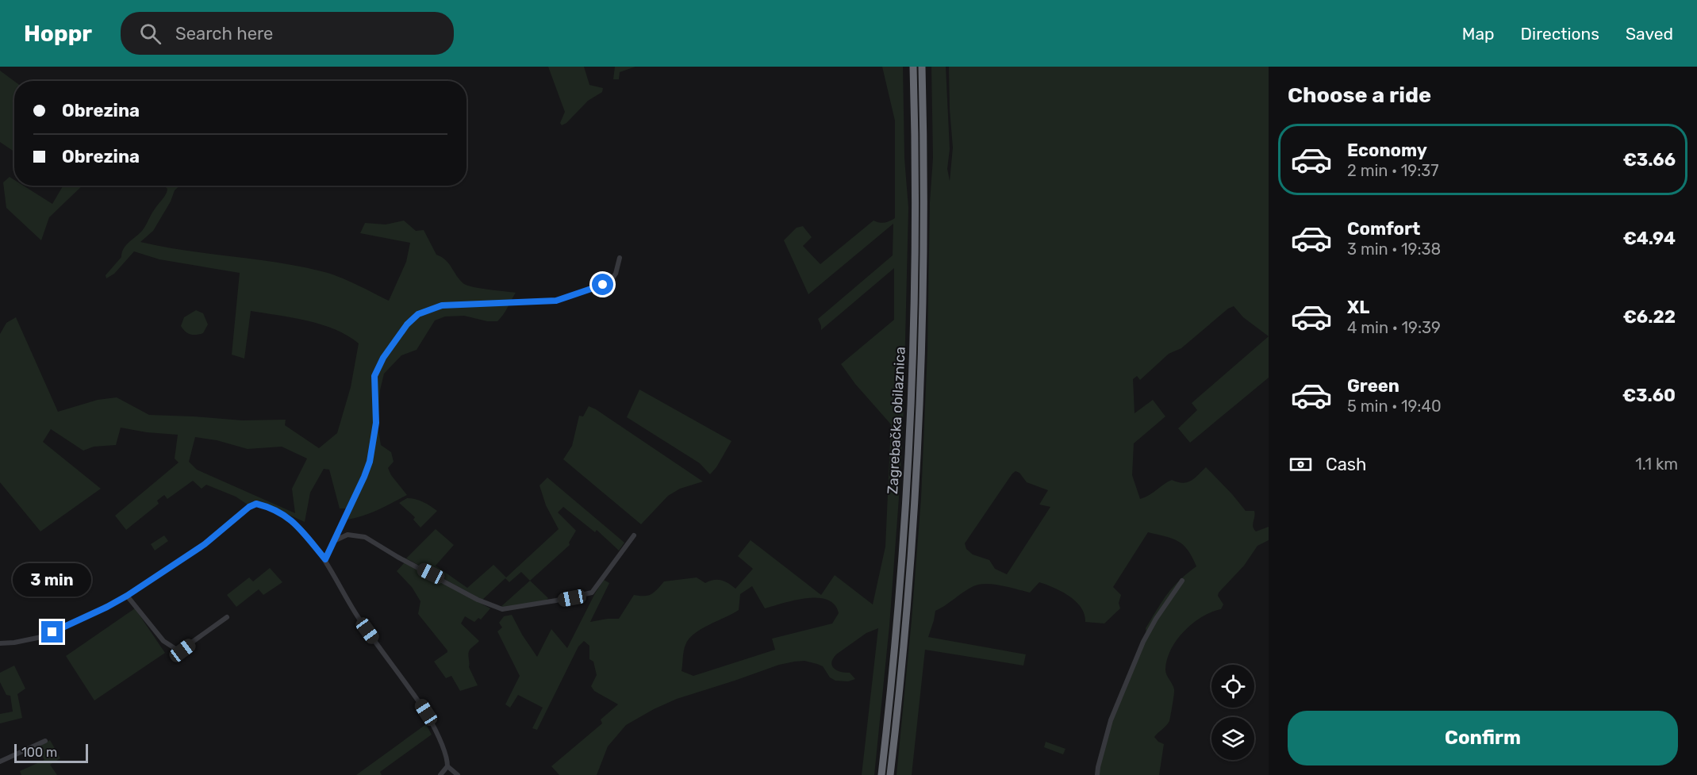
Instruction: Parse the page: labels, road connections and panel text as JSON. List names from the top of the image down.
{
  "streets": {
    "highway": ["Zagrebačka obilaznica"]
  },
  "scale_bar": "100 m",
  "page": {
    "header": "Hoppr",
    "search": "Search here",
    "nav": ["Map", "Directions", "Saved"],
    "heading": "Choose a ride",
    "banner": ["Obrezina", "Obrezina"],
    "list": [
      {
        "name": "Economy",
        "note": "2 min · 19:37",
        "value": "€3.66"
      },
      {
        "name": "Comfort",
        "note": "3 min · 19:38",
        "value": "€4.94"
      },
      {
        "name": "XL",
        "note": "4 min · 19:39",
        "value": "€6.22"
      },
      {
        "name": "Green",
        "note": "5 min · 19:40",
        "value": "€3.60"
      }
    ],
    "pay": ["Cash", "1.1 km"],
    "bubble": "3 min",
    "buttons": "Confirm",
    "scale": "100 m"
  }
}
